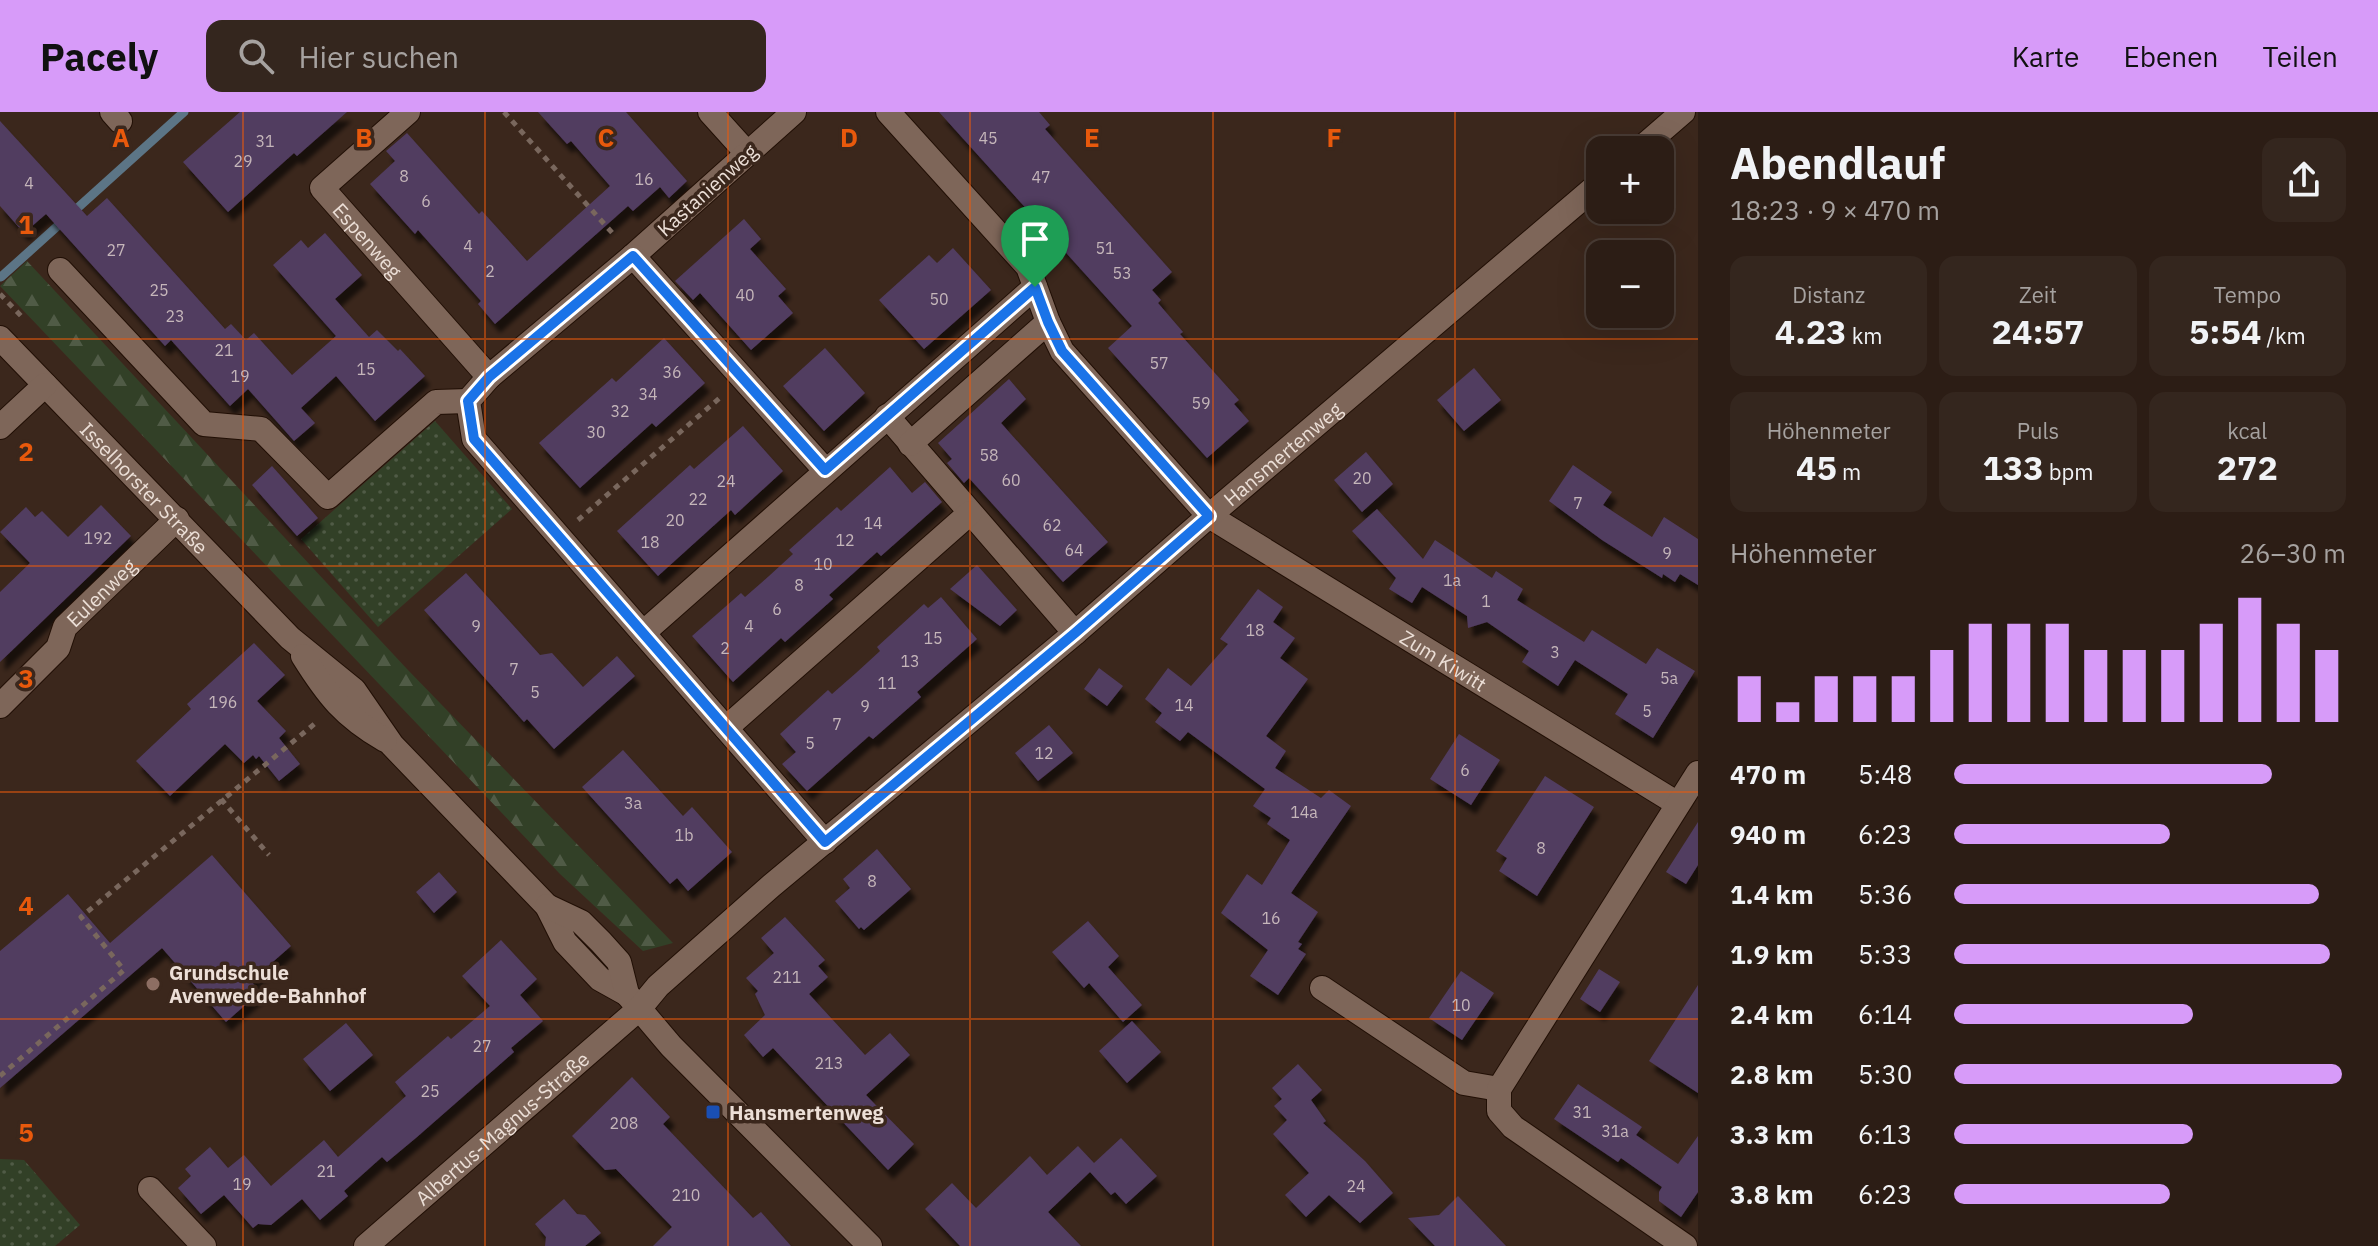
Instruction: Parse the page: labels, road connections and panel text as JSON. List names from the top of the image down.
{
  "streets": {
    "street": [
      "Kastanienweg",
      "Espenweg",
      "Hansmertenweg",
      "Isselhorster Straße",
      "Eulenweg",
      "Zum Kiwitt",
      "Albertus-Magnus-Straße"
    ]
  },
  "crossings": [
    ["Kastanienweg", "Espenweg"],
    ["Hansmertenweg", "Isselhorster Straße"],
    ["Hansmertenweg", "Zum Kiwitt"],
    ["Hansmertenweg", "Albertus-Magnus-Straße"],
    ["Isselhorster Straße", "Eulenweg"],
    ["Isselhorster Straße", "Albertus-Magnus-Straße"]
  ],
  "places": {
    "other": ["Grundschule Avenwedde-Bahnhof"],
    "transit": ["Hansmertenweg"]
  },
  "house_numbers": [
    "45",
    "31",
    "29",
    "8",
    "47",
    "16",
    "4",
    "6",
    "4",
    "51",
    "27",
    "2",
    "53",
    "25",
    "40",
    "50",
    "23",
    "21",
    "57",
    "15",
    "36",
    "19",
    "34",
    "59",
    "32",
    "30",
    "58",
    "20",
    "60",
    "24",
    "22",
    "7",
    "20",
    "14",
    "62",
    "192",
    "12",
    "18",
    "64",
    "9",
    "10",
    "1a",
    "8",
    "1",
    "6",
    "9",
    "4",
    "18",
    "15",
    "2",
    "3",
    "13",
    "7",
    "5a",
    "11",
    "5",
    "196",
    "14",
    "9",
    "5",
    "7",
    "5",
    "12",
    "6",
    "3a",
    "14a",
    "1b",
    "8",
    "8",
    "16",
    "211",
    "10",
    "27",
    "213",
    "25",
    "31",
    "208",
    "31a",
    "21",
    "19",
    "24",
    "210"
  ],
  "page": {
    "header": "Pacely",
    "search": "Hier suchen",
    "nav": ["Karte", "Ebenen", "Teilen"],
    "heading": ["Abendlauf", "18:23 · 9 × 470 m"],
    "map_buttons": ["+", "−"],
    "stats": [
      ["Distanz", "4.23 km"],
      ["Zeit", "24:57"],
      ["Tempo", "5:54 /km"],
      ["Höhenmeter", "45 m"],
      ["Puls", "133 bpm"],
      ["kcal", "272"]
    ],
    "chart": ["Höhenmeter", "26–30 m"],
    "list": [
      {
        "name": "470 m",
        "note": "5:48"
      },
      {
        "name": "940 m",
        "note": "6:23"
      },
      {
        "name": "1.4 km",
        "note": "5:36"
      },
      {
        "name": "1.9 km",
        "note": "5:33"
      },
      {
        "name": "2.4 km",
        "note": "6:14"
      },
      {
        "name": "2.8 km",
        "note": "5:30"
      },
      {
        "name": "3.3 km",
        "note": "6:13"
      },
      {
        "name": "3.8 km",
        "note": "6:23"
      }
    ]
  },
  "grid": {
    "columns": [
      "A",
      "B",
      "C",
      "D",
      "E",
      "F"
    ],
    "rows": [
      "1",
      "2",
      "3",
      "4",
      "5"
    ]
  }
}
